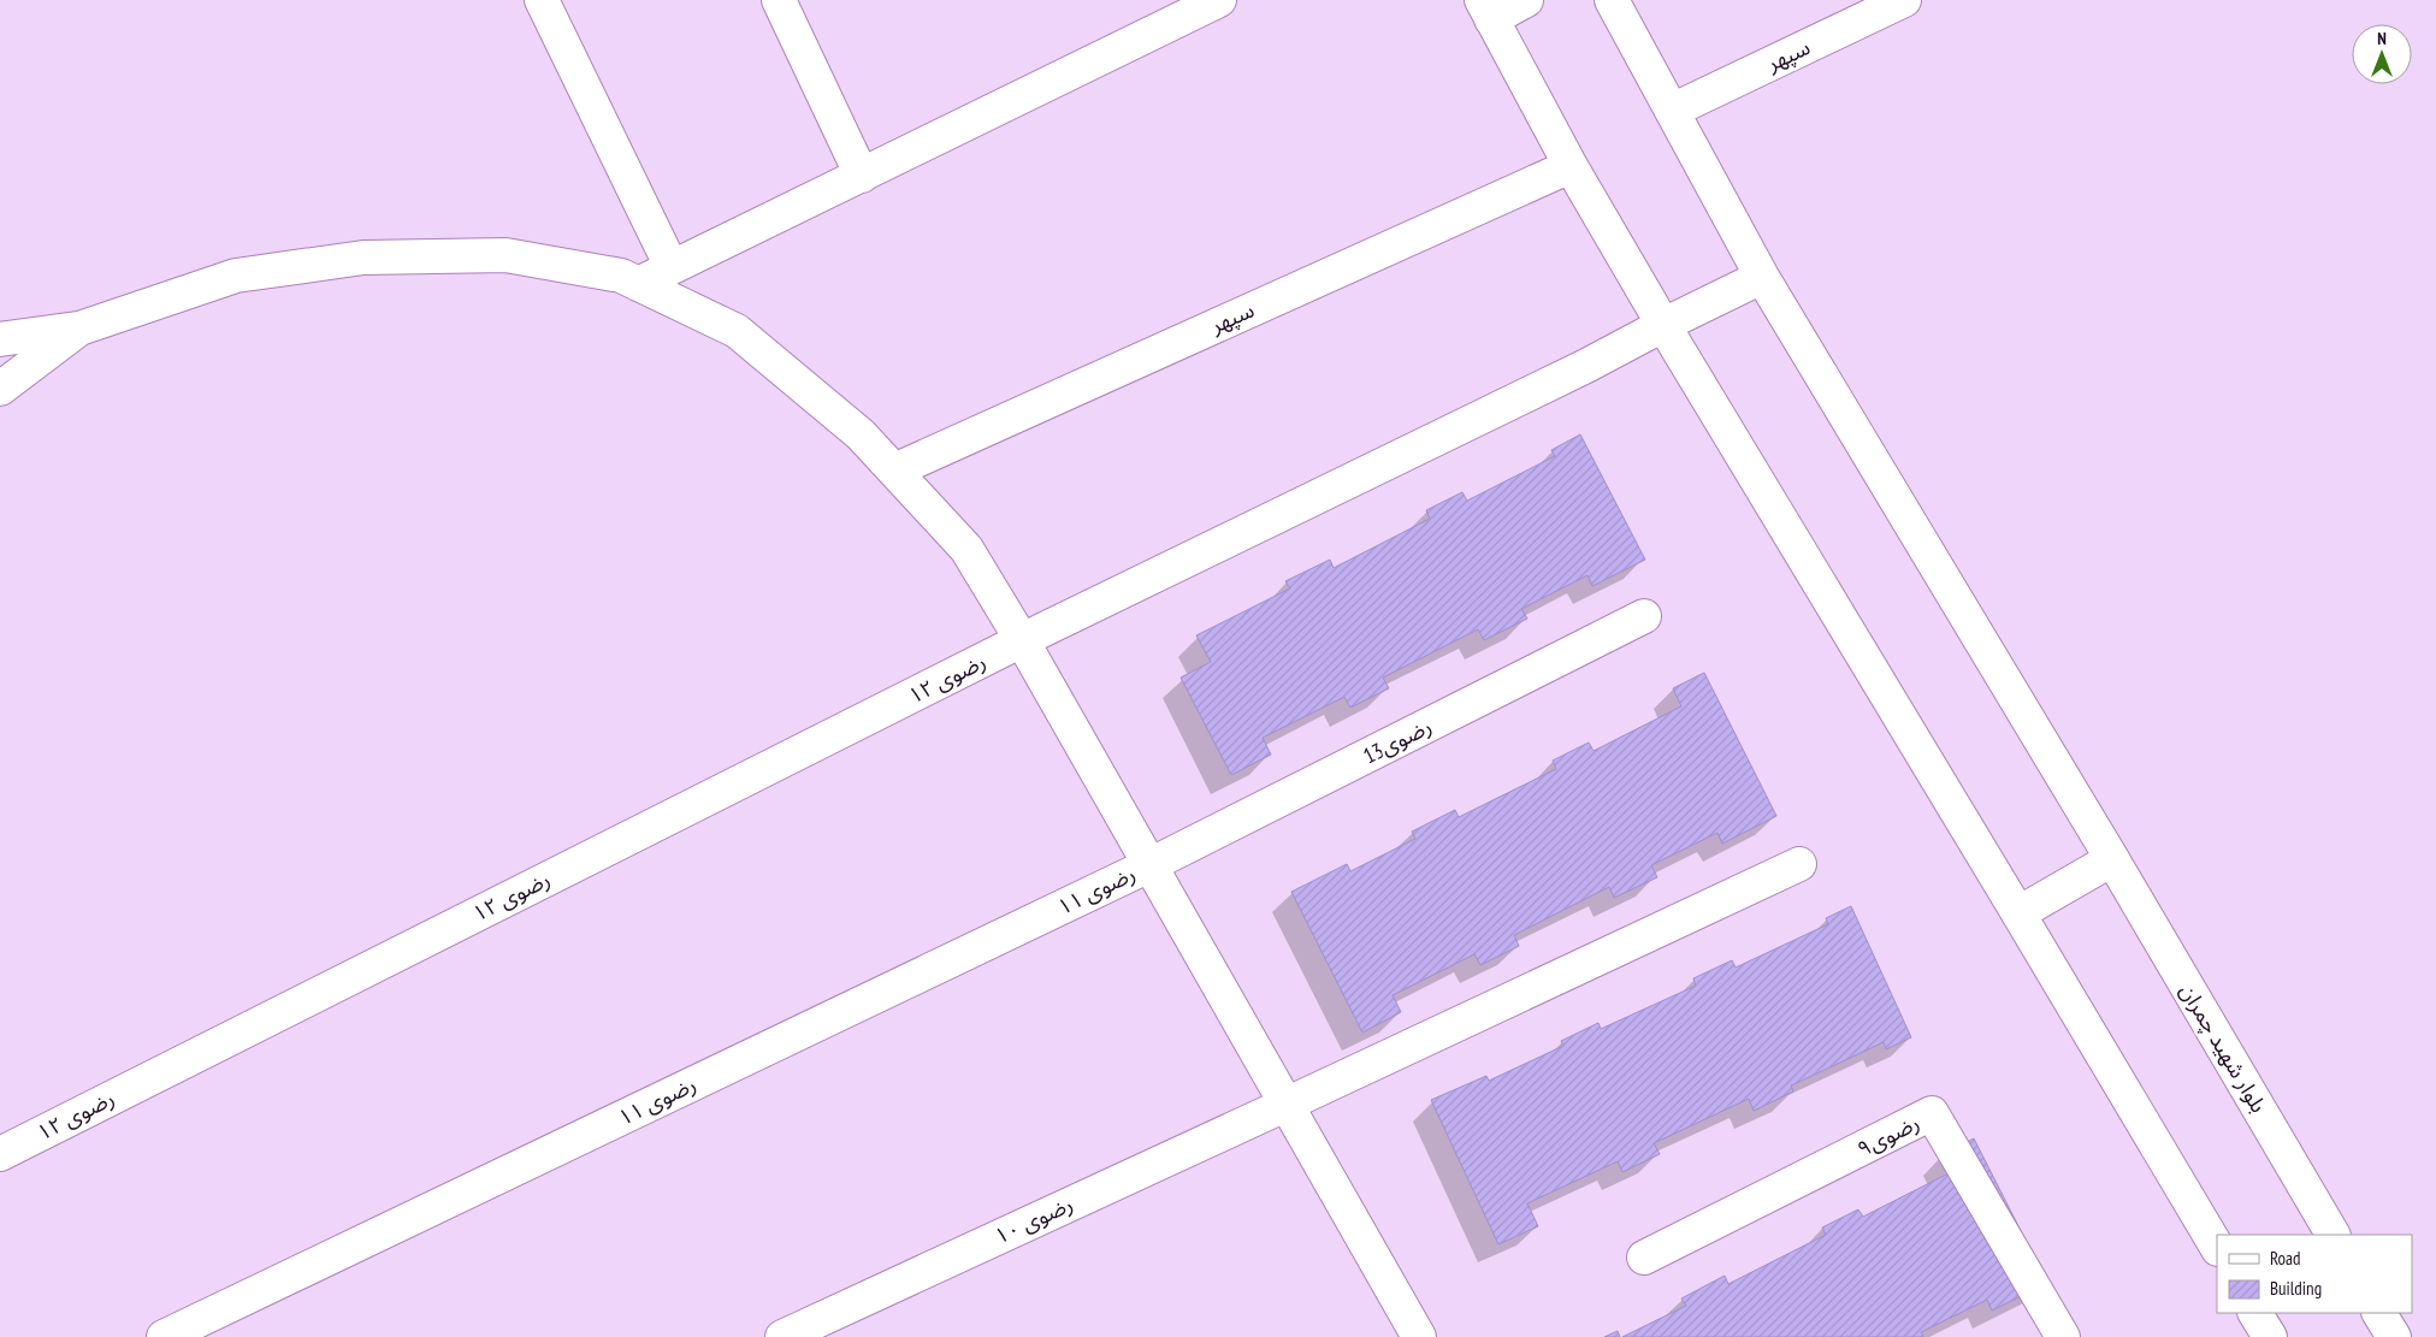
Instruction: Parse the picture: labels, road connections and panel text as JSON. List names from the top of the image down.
{
  "streets": {
    "street": [
      "سپهر",
      "رضوی ۱۲",
      "رضوی13",
      "رضوی ۱۱",
      "بلوار شهید چمران",
      "رضوی۹",
      "رضوی ۱۰"
    ]
  },
  "crossings": [
    ["سپهر", "بلوار شهید چمران"],
    ["رضوی ۱۲", "بلوار شهید چمران"],
    ["رضوی13", "رضوی ۱۱"]
  ],
  "legend": ["Road", "Building"],
  "north": "top"
}
